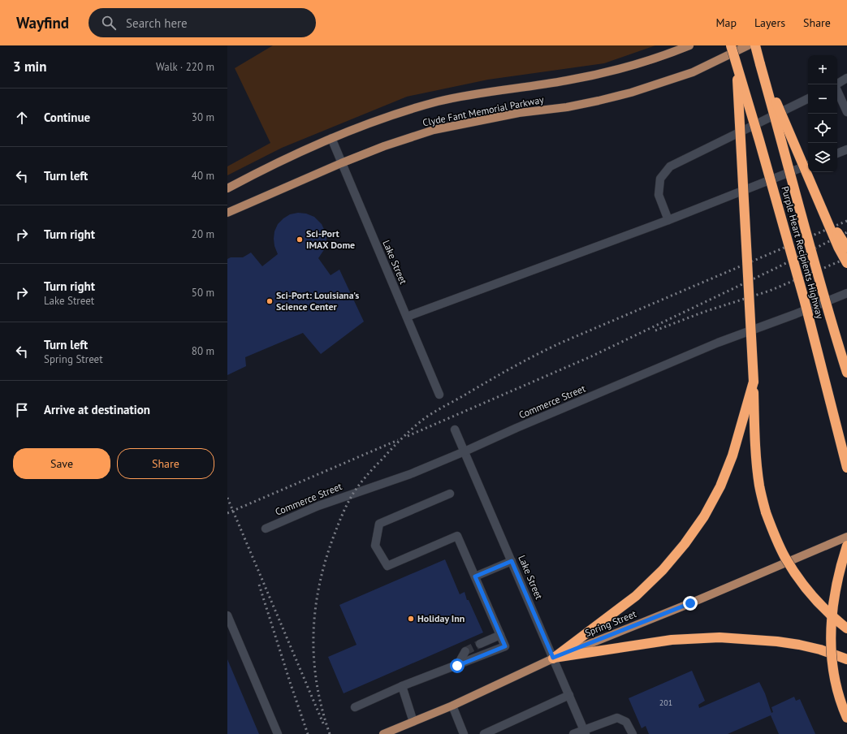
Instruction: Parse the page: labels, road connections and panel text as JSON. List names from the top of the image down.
{
  "streets": {
    "highway": ["Purple Heart Recipients Highway"],
    "main road": ["Clyde Fant Memorial Parkway", "Spring Street"],
    "street": ["Lake Street", "Commerce Street"]
  },
  "crossings": [
    ["Clyde Fant Memorial Parkway", "Lake Street"],
    ["Lake Street", "Commerce Street"],
    ["Lake Street", "Spring Street"]
  ],
  "places": ["Sci-Port IMAX Dome", "Sci-Port: Louisiana's Science Center", "Holiday Inn"],
  "house_numbers": ["201"],
  "page": {
    "header": "Wayfind",
    "search": "Search here",
    "nav": ["Map", "Layers", "Share"],
    "heading": ["3 min", "Walk · 220 m"],
    "map_buttons": ["+", "−"],
    "list": [
      ["Continue", "30 m"],
      ["Turn left", "40 m"],
      ["Turn right", "20 m"],
      ["Turn right", "Lake Street", "50 m"],
      ["Turn left", "Spring Street", "80 m"],
      "Arrive at destination"
    ],
    "buttons": ["Save", "Share"]
  }
}
